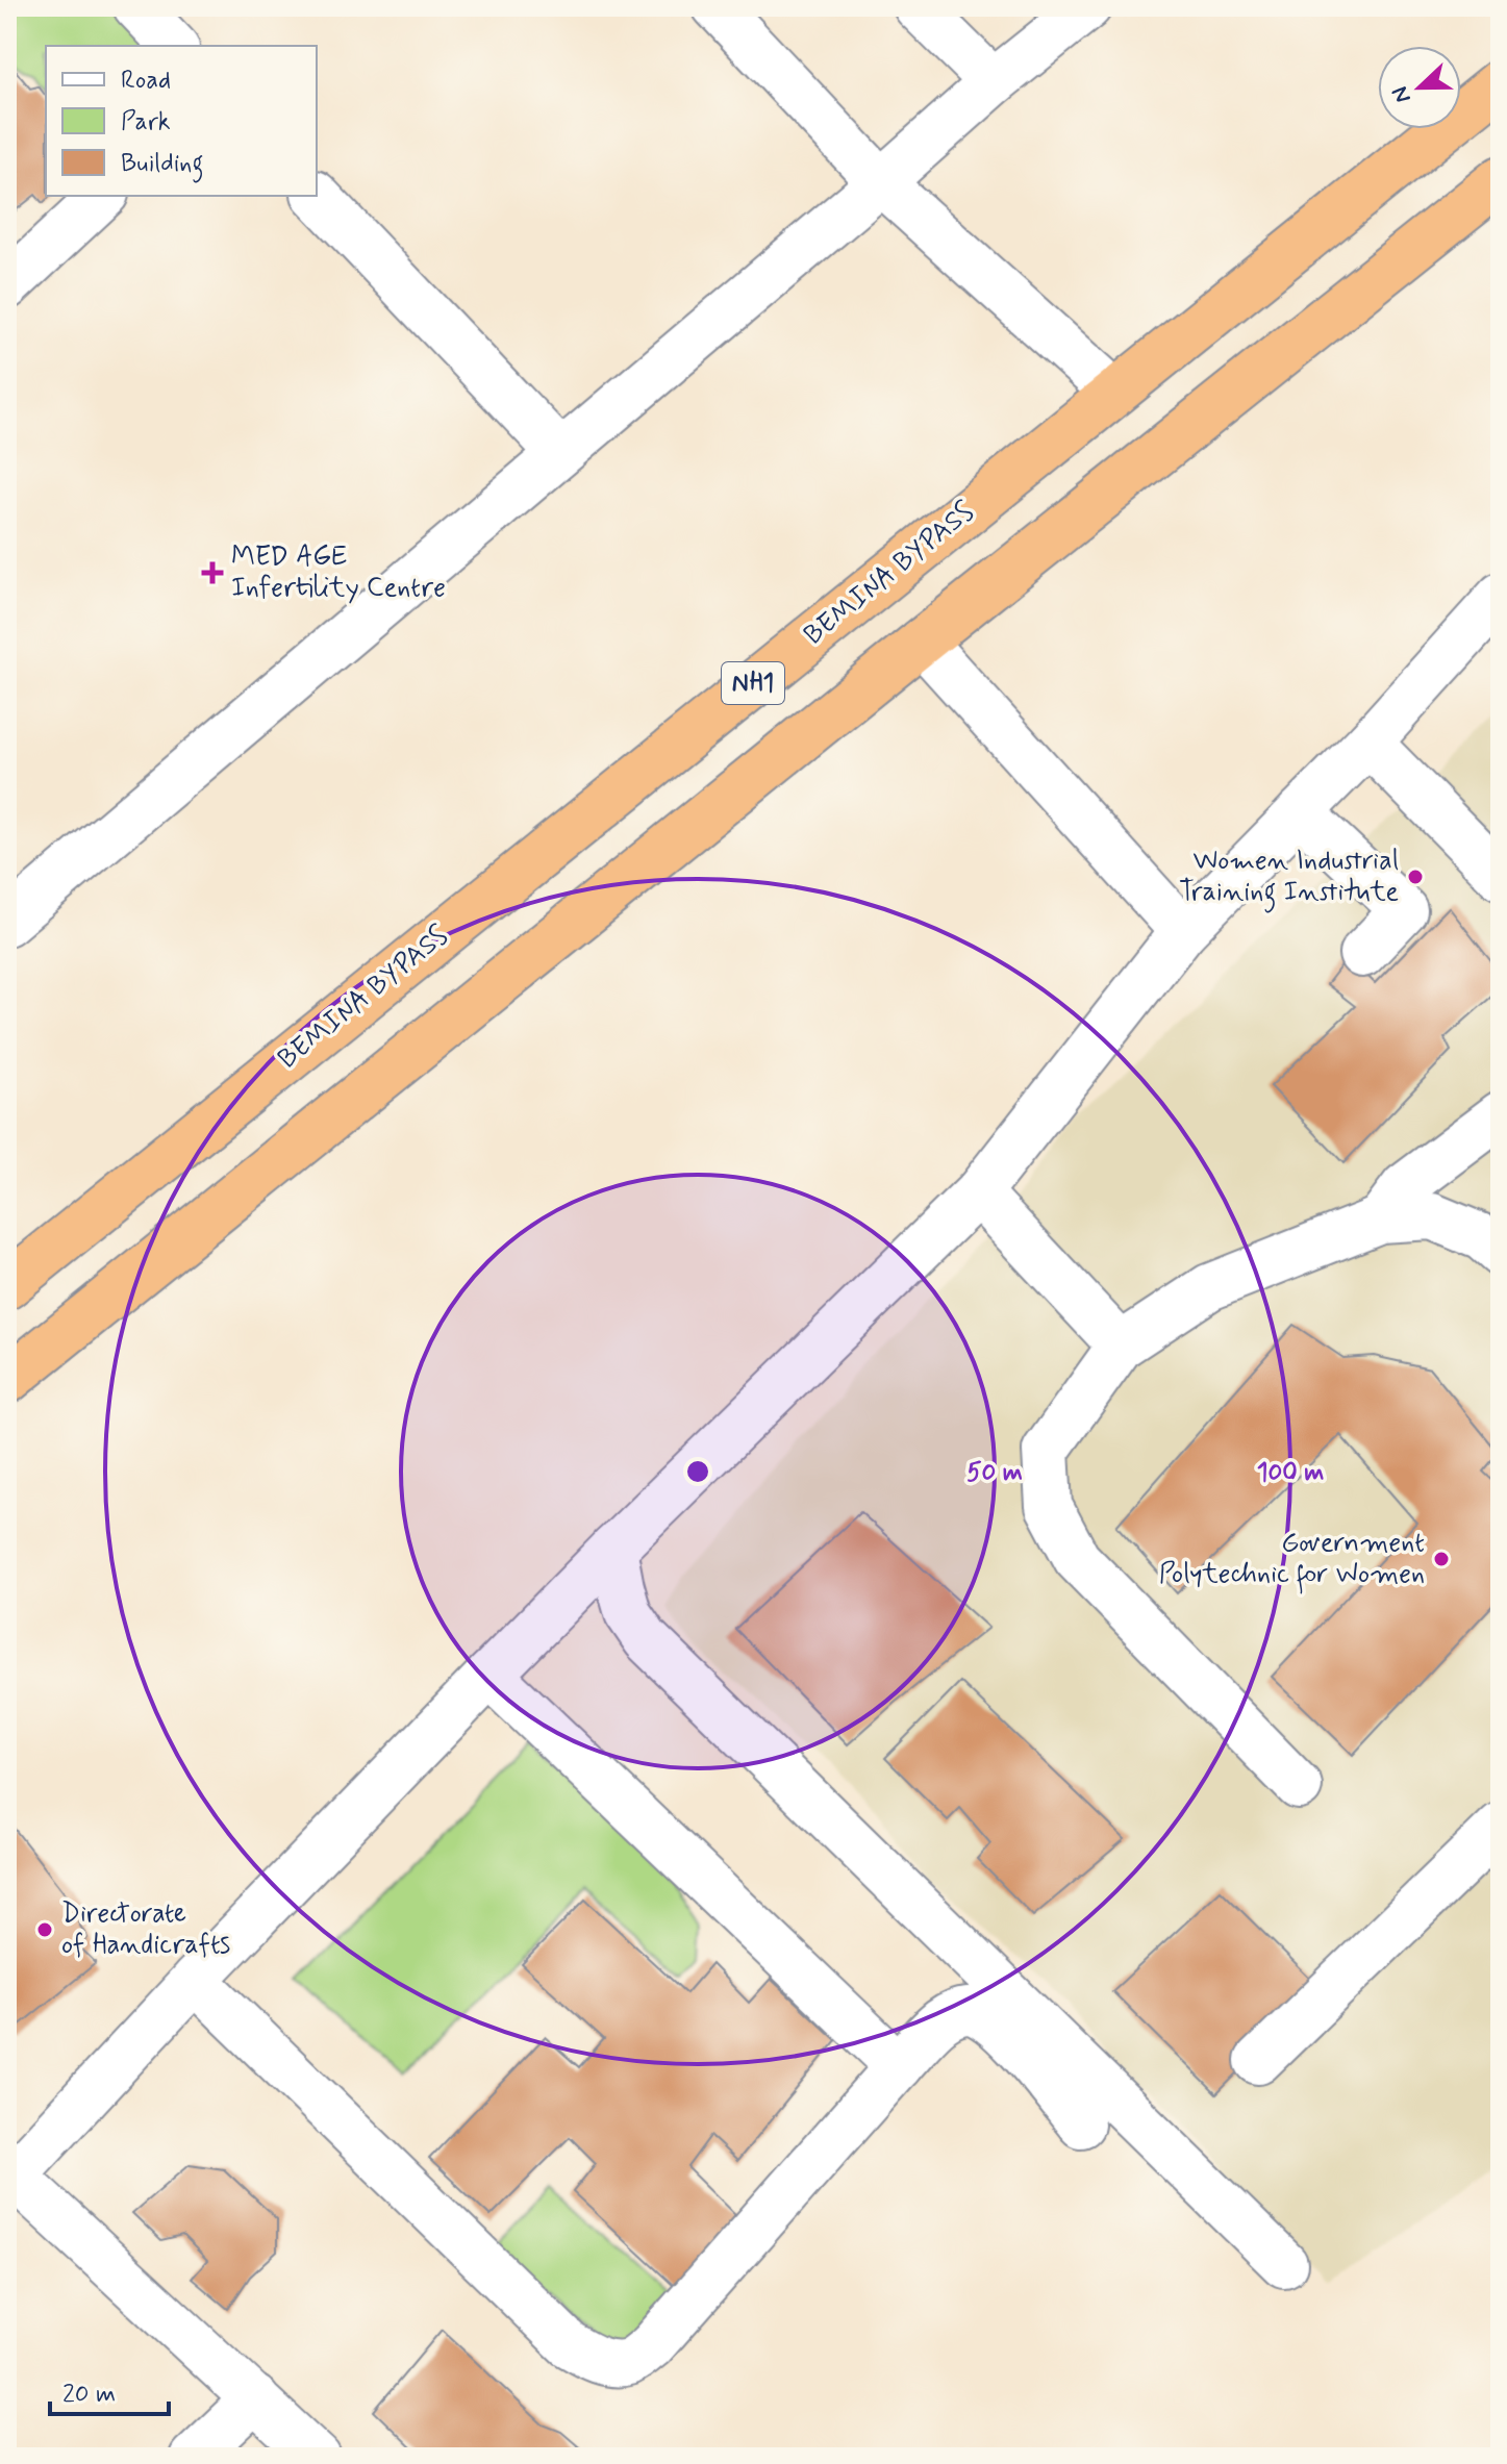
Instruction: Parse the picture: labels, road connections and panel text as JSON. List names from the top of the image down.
{
  "streets": {
    "highway": ["BEMINA BYPASS", "NH1"]
  },
  "places": {
    "health": ["MED AGE Infertility Centre"],
    "other": ["Women Industrial Training Institute", "Government Polytechnic for Women", "Directorate of Handicrafts"]
  },
  "legend": ["Road", "Park", "Building"],
  "scale_bar": "20 m",
  "north": "left",
  "rings": ["50 m", "100 m"]
}
